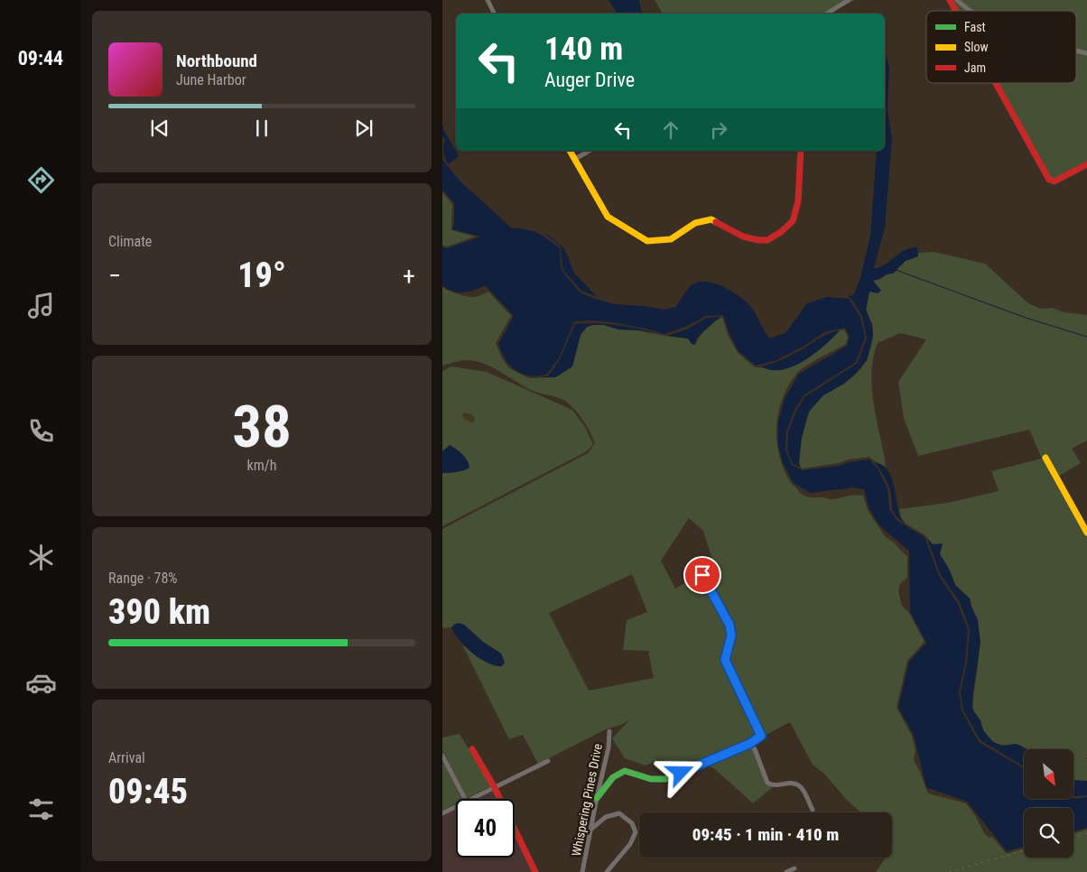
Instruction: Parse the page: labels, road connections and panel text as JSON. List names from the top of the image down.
{
  "streets": {
    "street": ["Whispering Pines Drive"]
  },
  "legend": ["Fast", "Slow", "Jam"],
  "north": "bottom right",
  "page": {
    "tabs": "09:44",
    "turn": ["140 m", "Auger Drive"],
    "song": ["Northbound", "June Harbor"],
    "tile": [
      "Climate",
      ["38", "km/h"],
      ["Range · 78%", "390 km"],
      ["Arrival", "09:45"]
    ],
    "heat": ["−", "19°", "+"],
    "limit": "40",
    "trip": "09:45 · 1 min · 410 m"
  }
}
